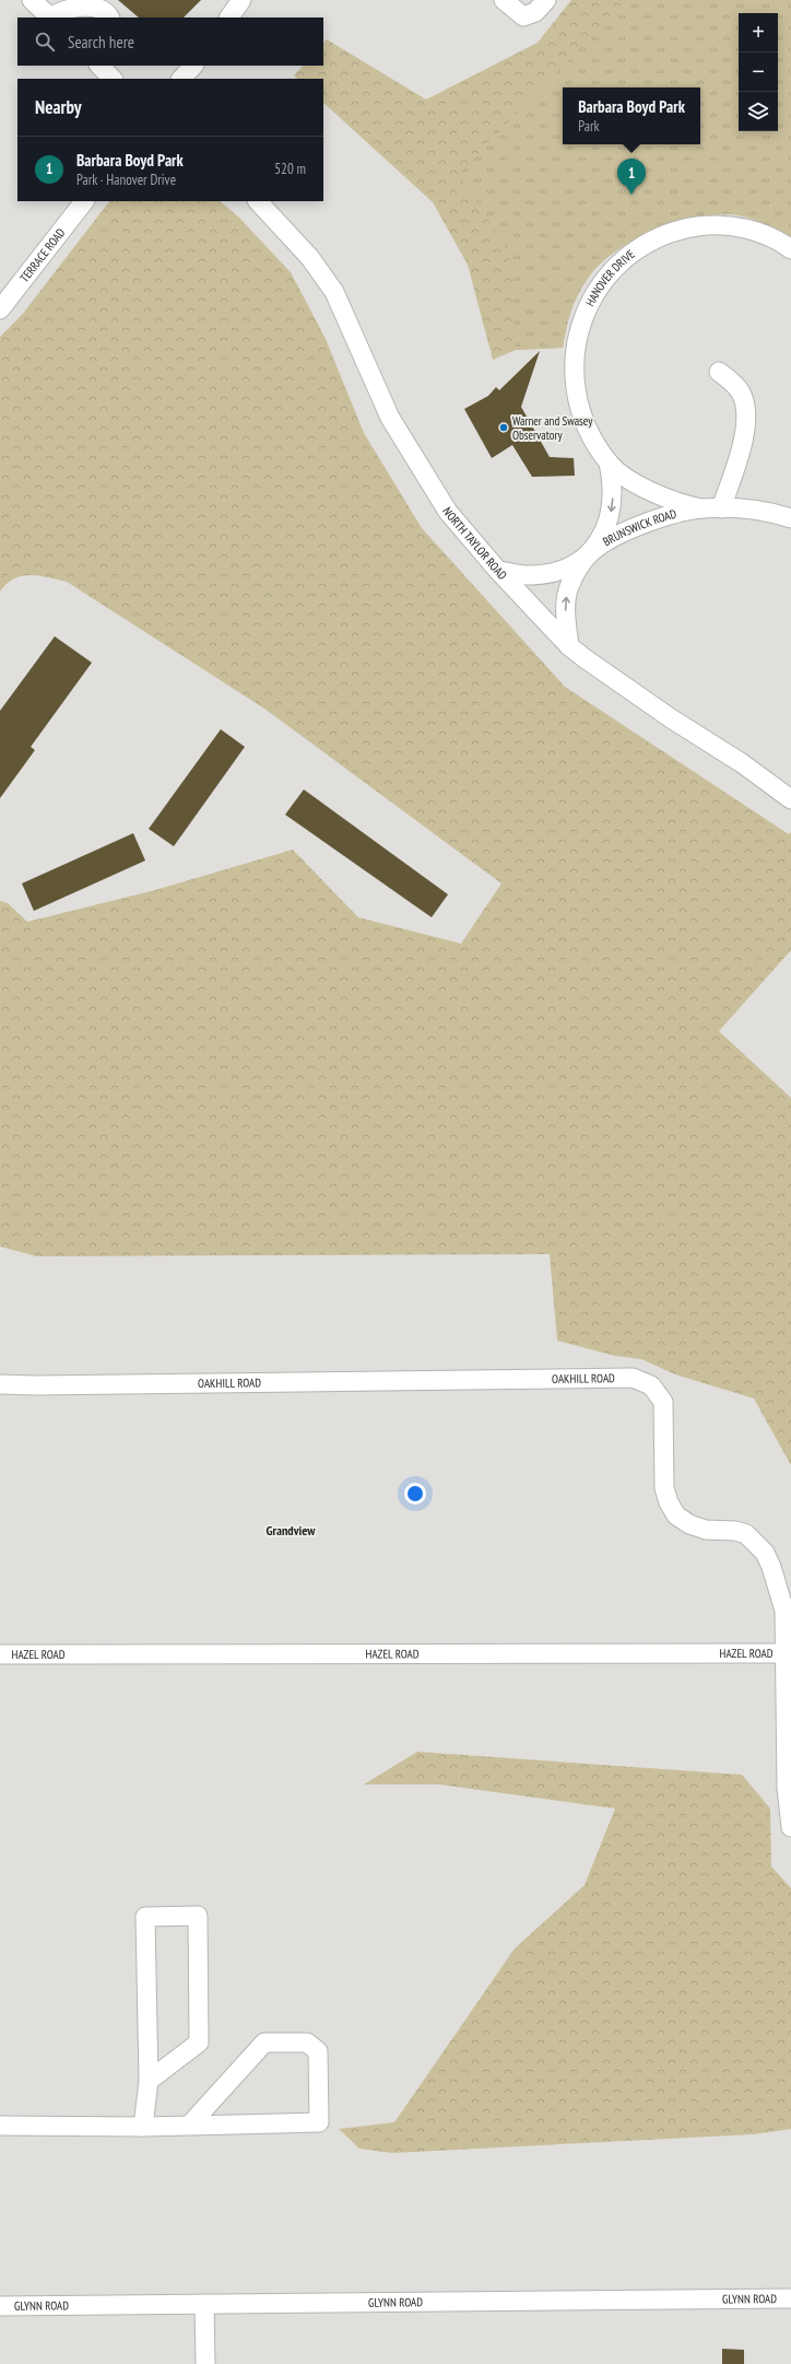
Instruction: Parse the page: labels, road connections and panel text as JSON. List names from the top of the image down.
{
  "streets": {
    "street": [
      "TERRACE ROAD",
      "HANOVER DRIVE",
      "BRUNSWICK ROAD",
      "NORTH TAYLOR ROAD",
      "OAKHILL ROAD",
      "HAZEL ROAD",
      "GLYNN ROAD"
    ]
  },
  "crossings": [
    ["HANOVER DRIVE", "BRUNSWICK ROAD"],
    ["HANOVER DRIVE", "NORTH TAYLOR ROAD"],
    ["BRUNSWICK ROAD", "NORTH TAYLOR ROAD"],
    ["OAKHILL ROAD", "HAZEL ROAD"]
  ],
  "districts": ["Grandview"],
  "places": ["Warner and Swasey Observatory"],
  "page": {
    "map_buttons": ["+", "−"],
    "search": "Search here",
    "heading": "Nearby",
    "popup": ["Barbara Boyd Park", "Park"],
    "list": [
      {
        "mark": "1",
        "name": "Barbara Boyd Park",
        "note": "Park · Hanover Drive",
        "value": "520 m"
      }
    ],
    "pins": "1"
  }
}
